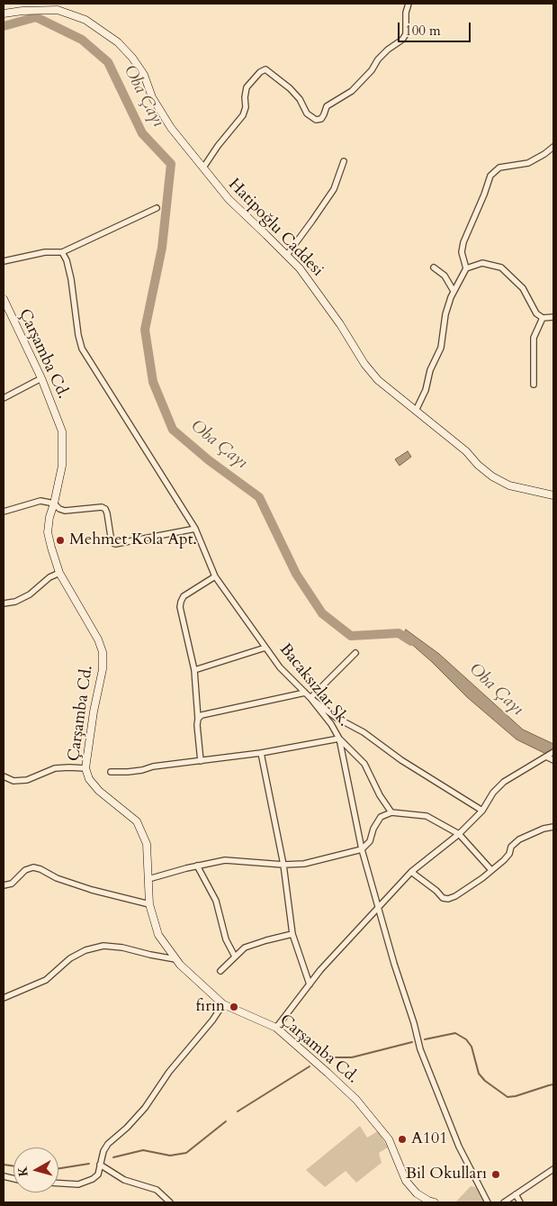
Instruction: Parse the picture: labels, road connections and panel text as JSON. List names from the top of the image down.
{
  "streets": {
    "street": ["Hatipoğlu Caddesi", "Çarşamba Cd.", "Bacaksızlar Sk."]
  },
  "water": ["Oba Çayı"],
  "places": [
    "Mehmet Kola Apt.",
    "fırın",
    "A101",
    "Bil Okulları"
  ],
  "scale_bar": "100 m",
  "north": "left"
}
